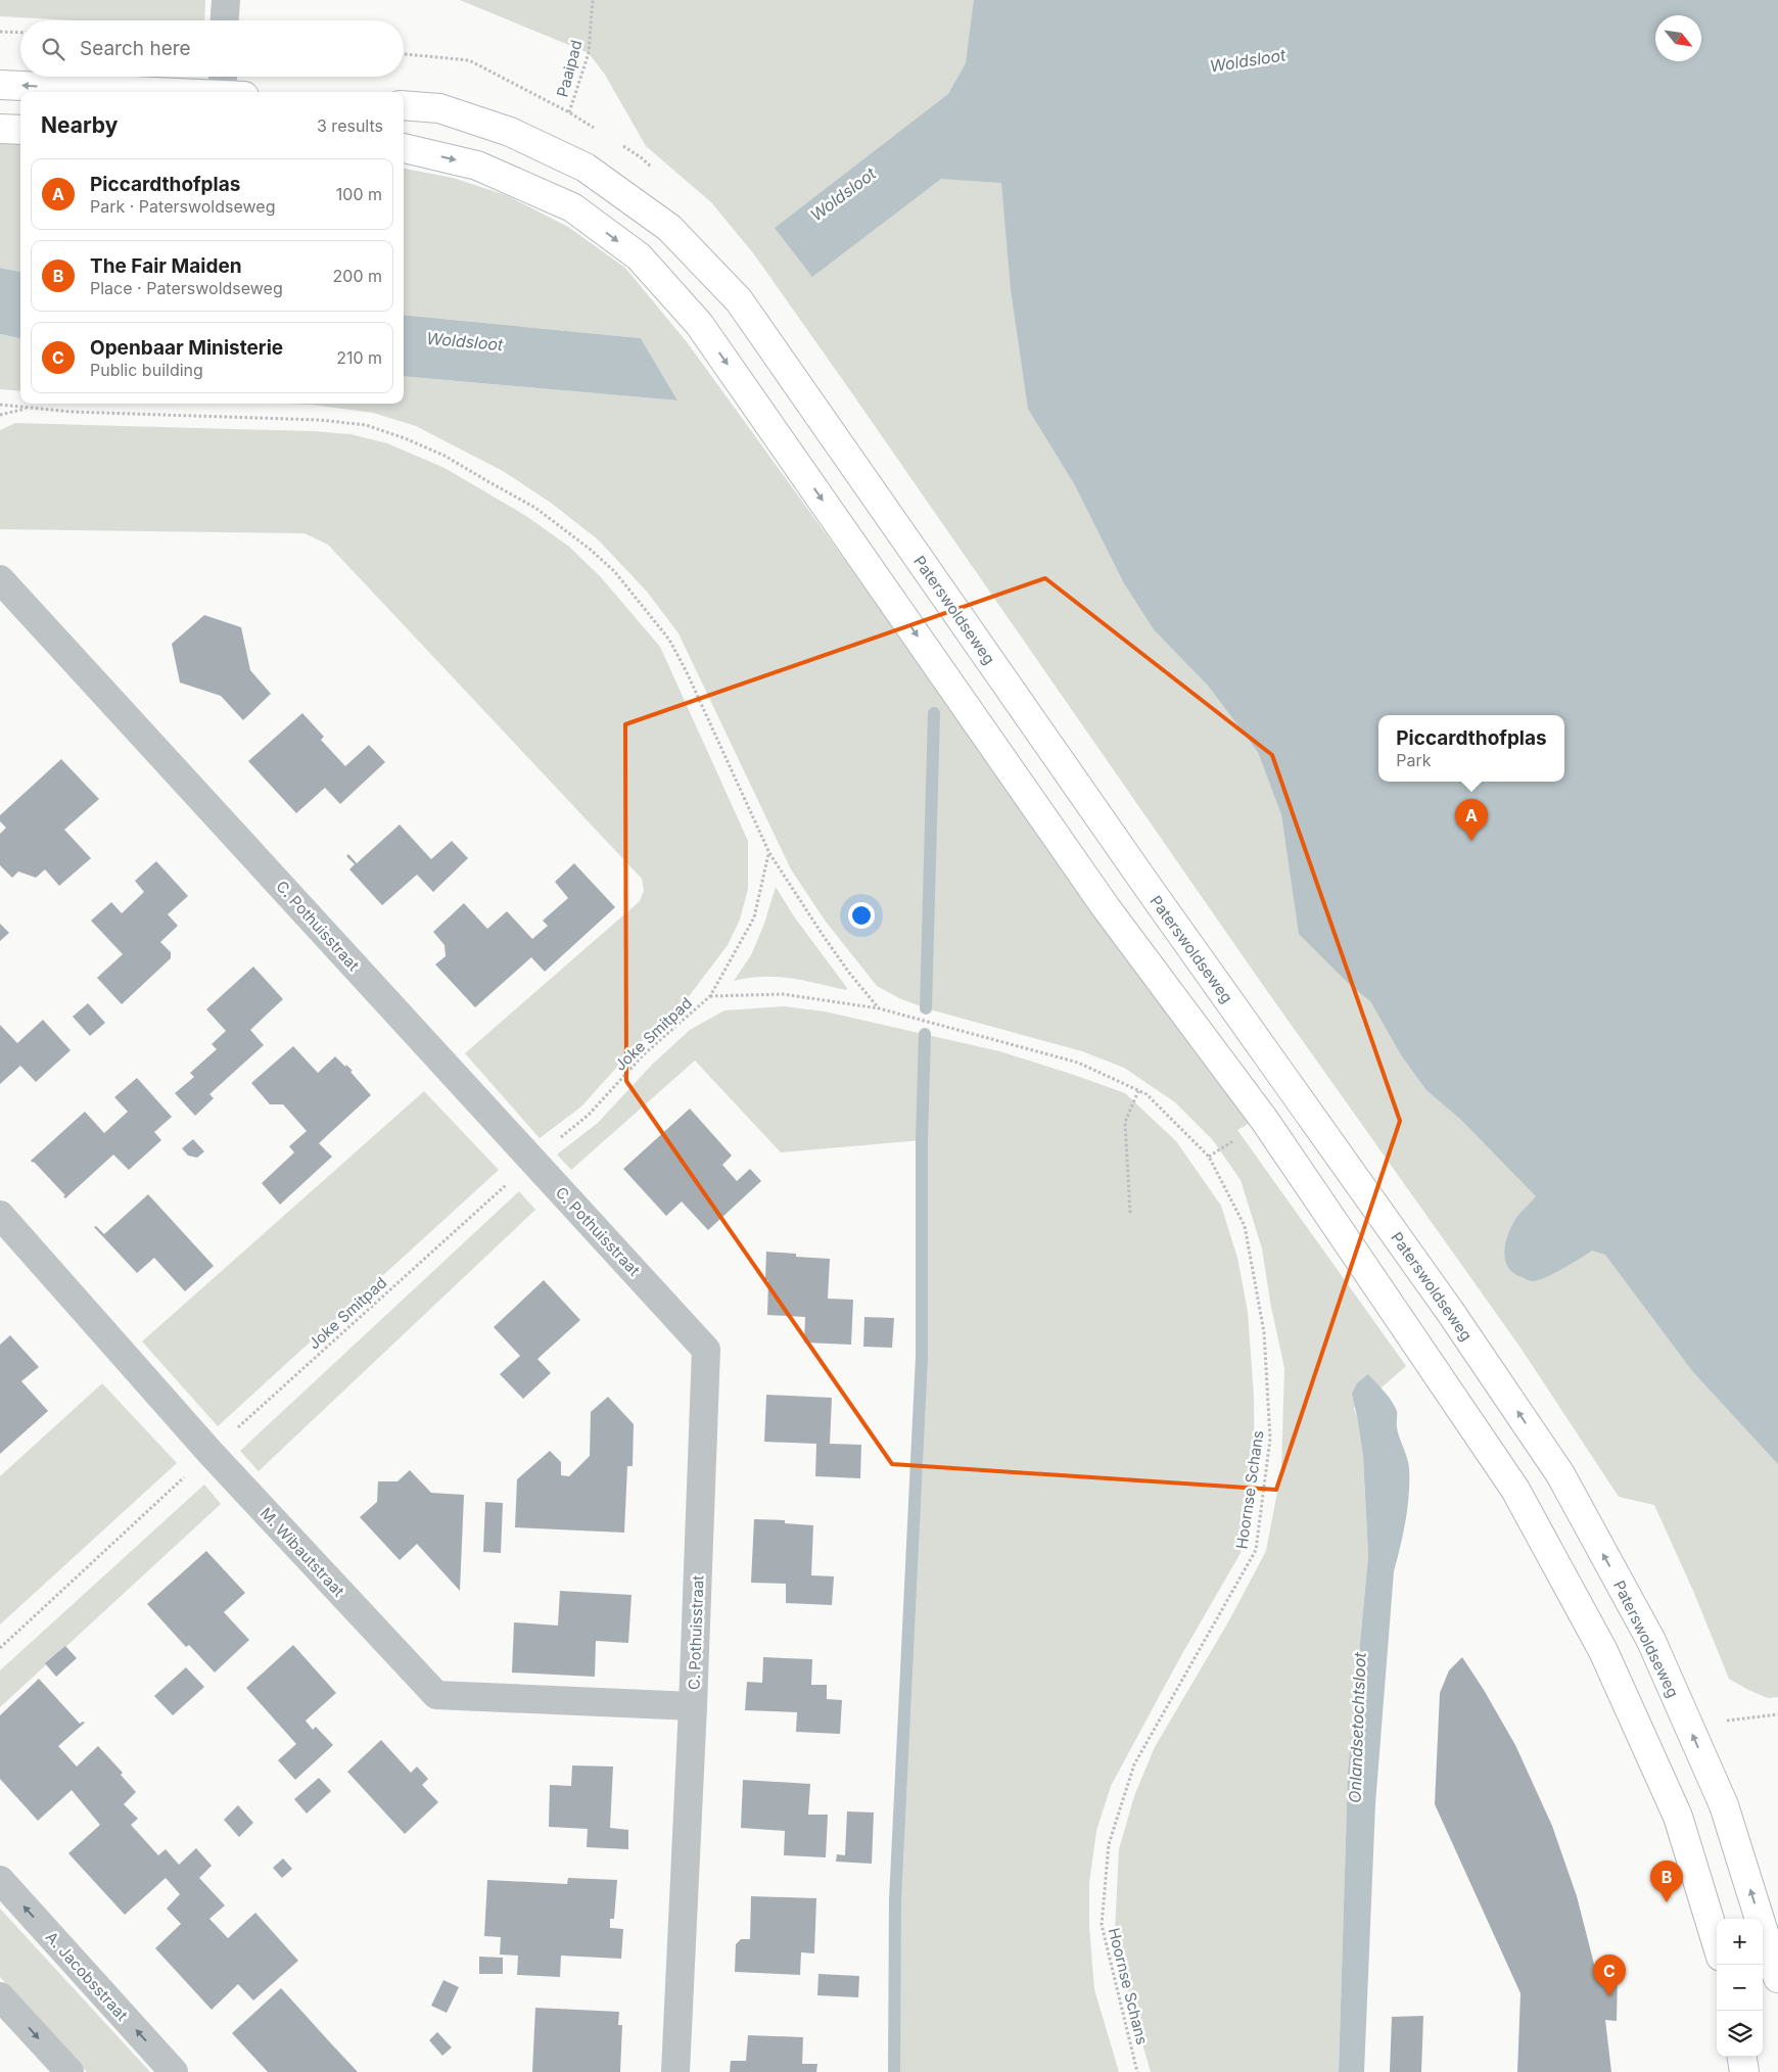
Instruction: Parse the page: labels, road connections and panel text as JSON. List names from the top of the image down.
{
  "streets": {
    "main road": ["Paterswoldseweg"],
    "street": ["C. Pothuisstraat", "M. Wibautstraat", "A. Jacobsstraat"],
    "path": ["Paaipad", "Joke Smitpad", "Hoornse Schans"]
  },
  "crossings": [
    ["C. Pothuisstraat", "Joke Smitpad"],
    ["C. Pothuisstraat", "M. Wibautstraat"],
    ["Joke Smitpad", "Hoornse Schans"],
    ["Joke Smitpad", "M. Wibautstraat"]
  ],
  "water": ["Woldsloot", "Onlandsetochtsloot"],
  "north": "bottom right",
  "page": {
    "search": "Search here",
    "heading": ["Nearby", "3 results"],
    "list": [
      {
        "mark": "A",
        "name": "Piccardthofplas",
        "note": "Park · Paterswoldseweg",
        "value": "100 m"
      },
      {
        "mark": "B",
        "name": "The Fair Maiden",
        "note": "Place · Paterswoldseweg",
        "value": "200 m"
      },
      {
        "mark": "C",
        "name": "Openbaar Ministerie",
        "note": "Public building",
        "value": "210 m"
      }
    ],
    "popup": ["Piccardthofplas", "Park"],
    "pins": ["A", "B", "C"],
    "map_buttons": ["+", "−"]
  }
}
